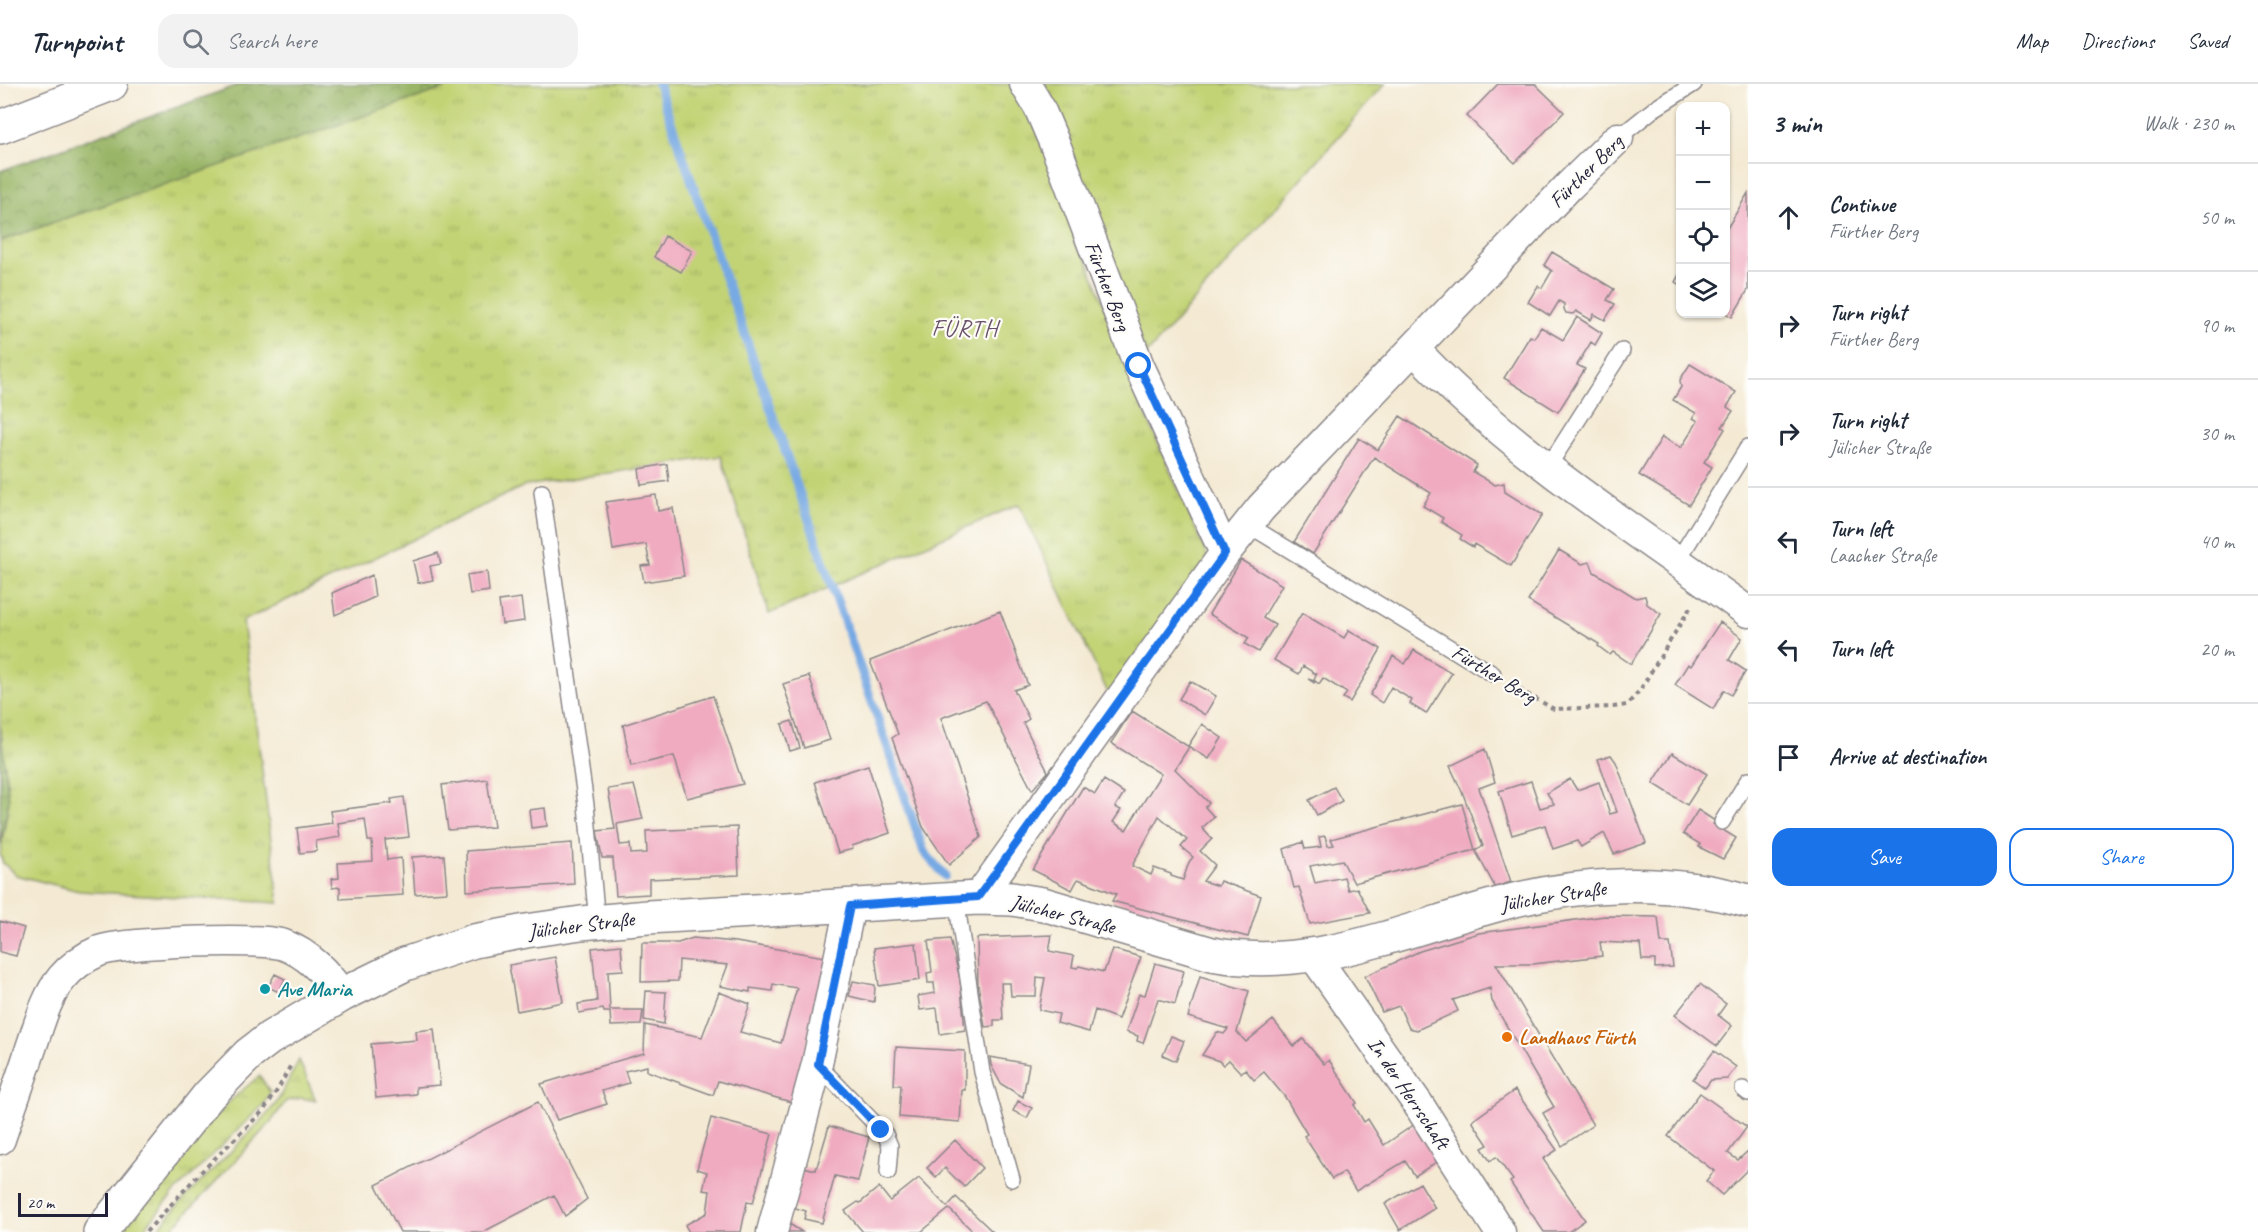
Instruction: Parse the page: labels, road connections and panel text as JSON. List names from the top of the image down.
{
  "streets": {
    "street": ["Fürther Berg", "Jülicher Straße", "In der Herrschaft"]
  },
  "crossings": [
    ["Fürther Berg", "Jülicher Straße"],
    ["Jülicher Straße", "In der Herrschaft"]
  ],
  "districts": ["FÜRTH"],
  "places": ["Ave Maria", "Landhaus Fürth"],
  "scale_bar": "20 m",
  "page": {
    "header": "Turnpoint",
    "search": "Search here",
    "nav": ["Map", "Directions", "Saved"],
    "heading": ["3 min", "Walk · 230 m"],
    "map_buttons": ["+", "−"],
    "list": [
      ["Continue", "Fürther Berg", "50 m"],
      ["Turn right", "Fürther Berg", "90 m"],
      ["Turn right", "Jülicher Straße", "30 m"],
      ["Turn left", "Laacher Straße", "40 m"],
      ["Turn left", "20 m"],
      "Arrive at destination"
    ],
    "buttons": ["Save", "Share"],
    "scale": "20 m"
  }
}
